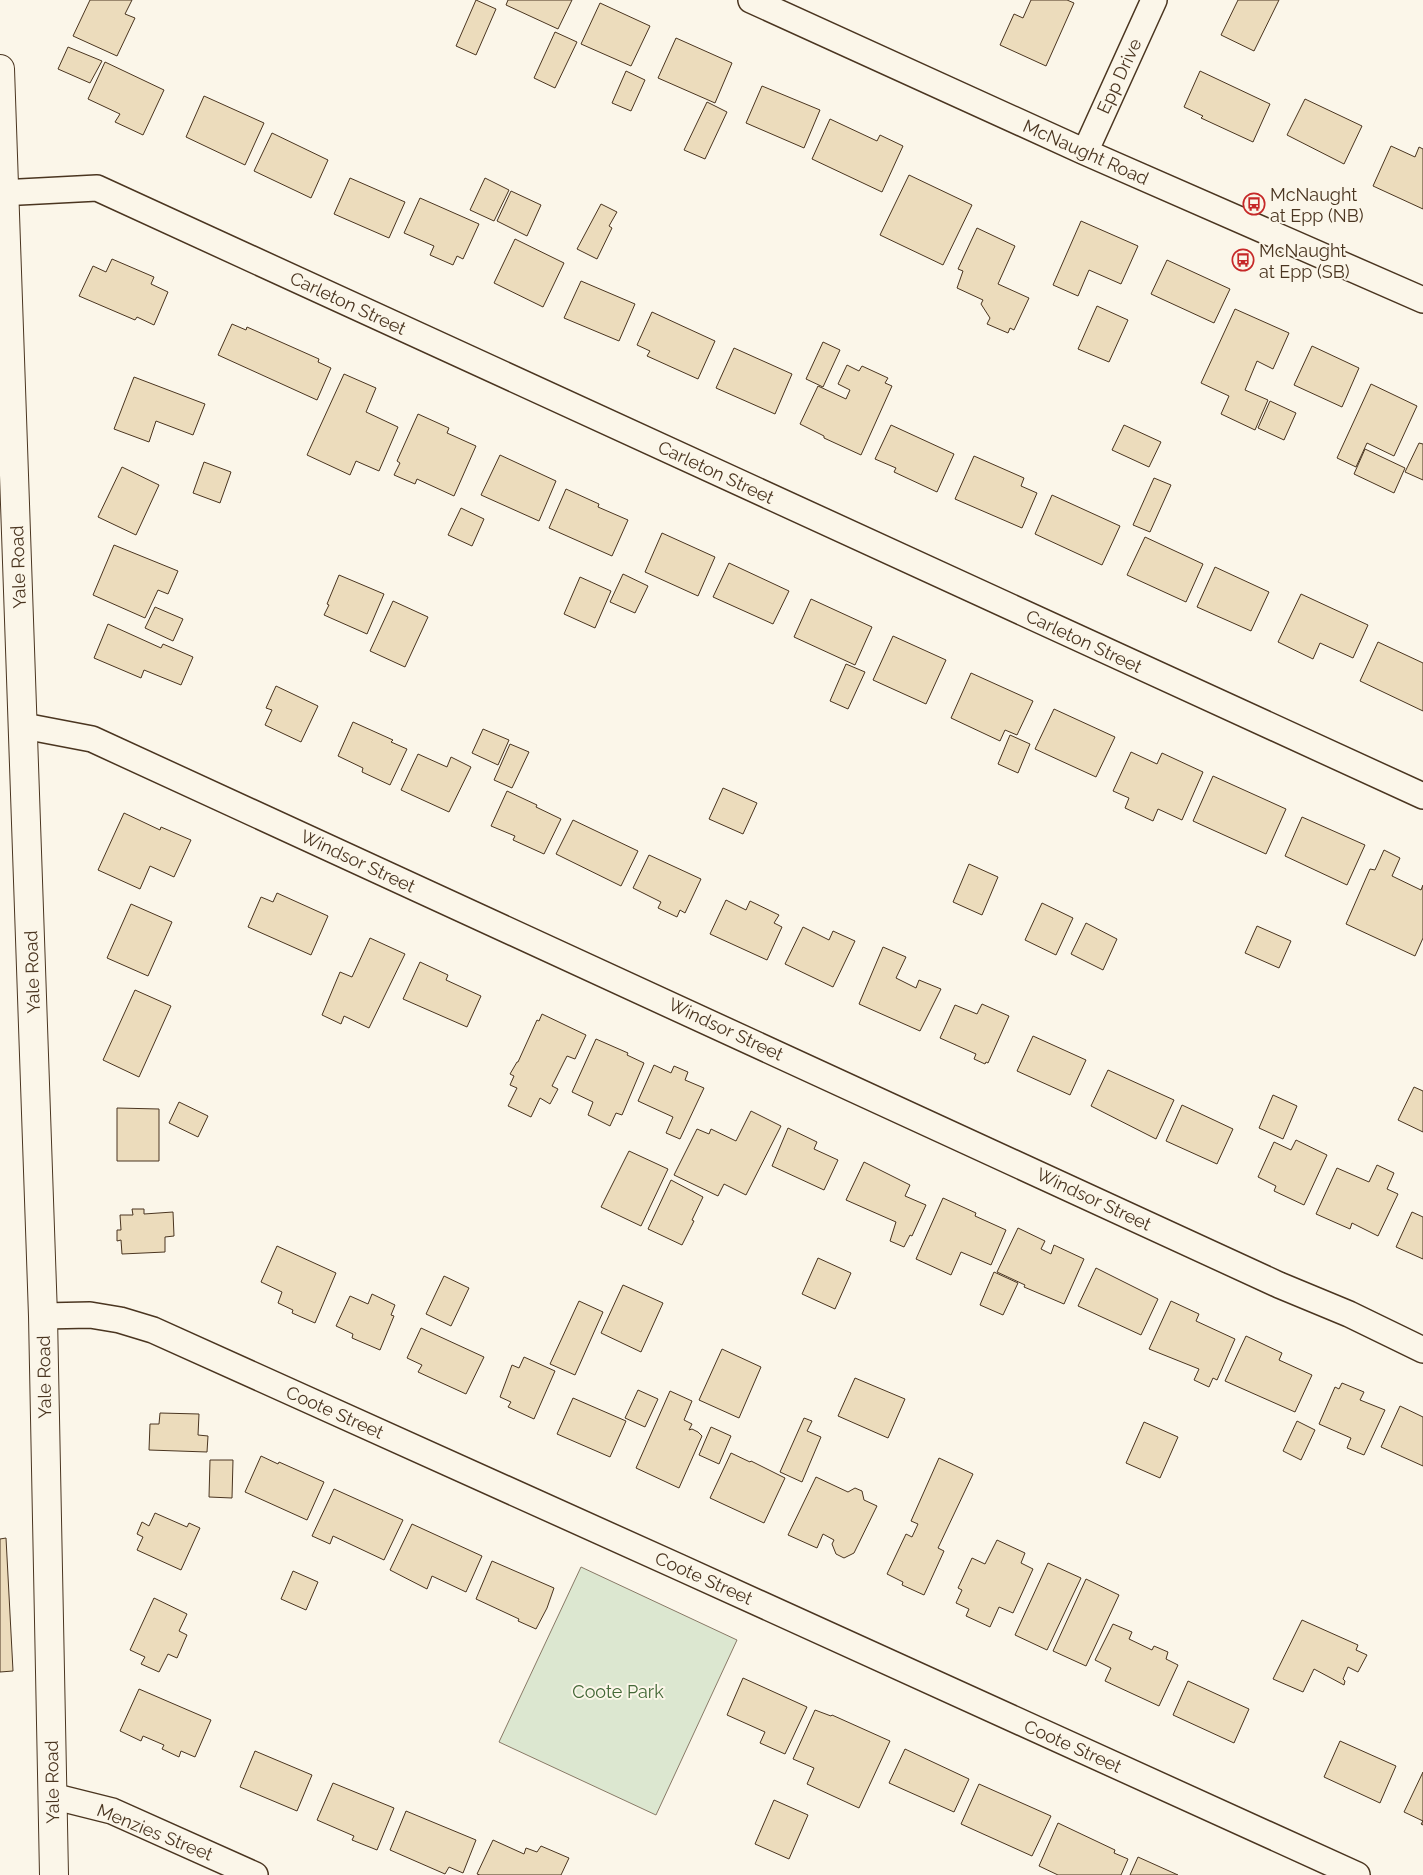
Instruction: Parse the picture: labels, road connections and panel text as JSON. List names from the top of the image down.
{
  "streets": {
    "main road": ["Yale Road"],
    "street": [
      "Epp Drive",
      "McNaught Road",
      "Carleton Street",
      "Windsor Street",
      "Coote Street",
      "Menzies Street"
    ]
  },
  "crossings": [
    ["Epp Drive", "McNaught Road"],
    ["Carleton Street", "Yale Road"],
    ["Yale Road", "Windsor Street"],
    ["Yale Road", "Coote Street"],
    ["Yale Road", "Menzies Street"]
  ],
  "parks": ["Coote Park"],
  "places": {
    "bus stop": ["McNaught at Epp (NB)", "McNaught at Epp (SB)"]
  }
}
